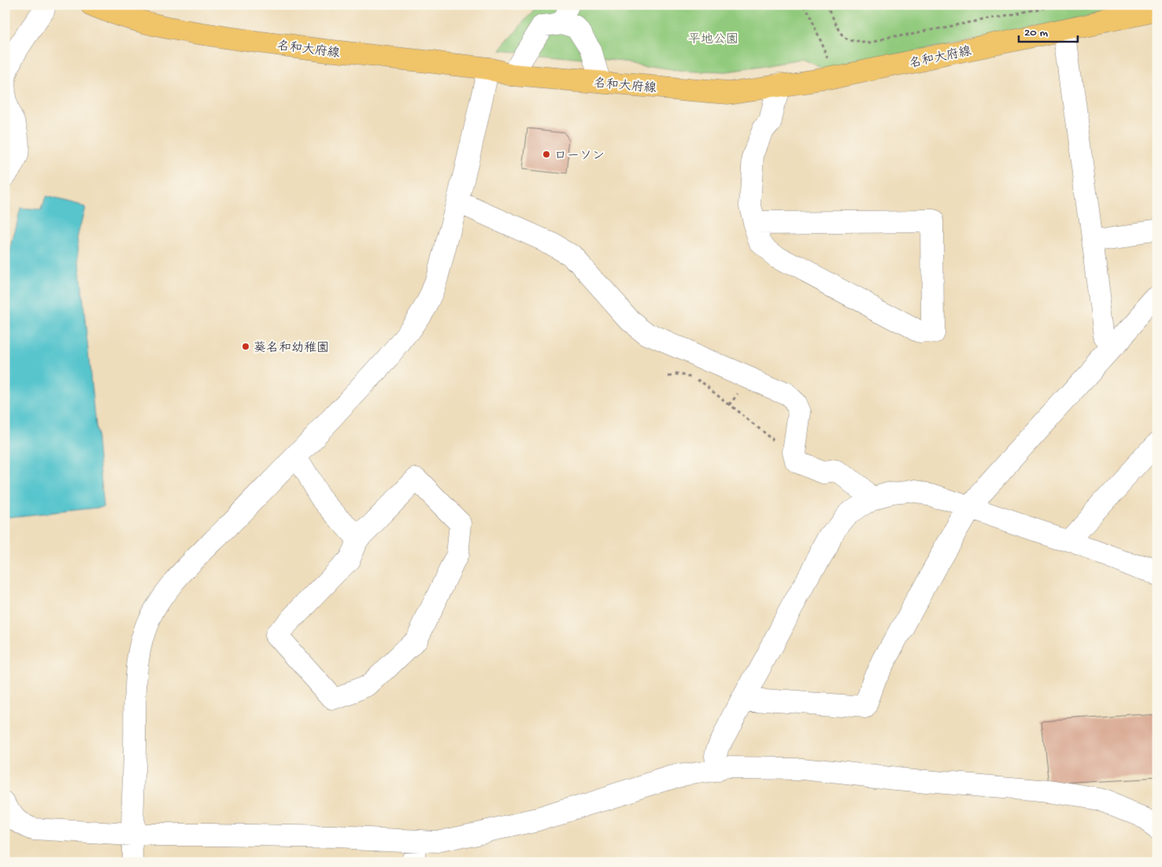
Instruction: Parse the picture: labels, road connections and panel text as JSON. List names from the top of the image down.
{
  "streets": {
    "main road": ["名和大府線"]
  },
  "parks": ["平地公園"],
  "places": ["ローソン", "葵名和幼稚園"],
  "scale_bar": "20 m"
}
